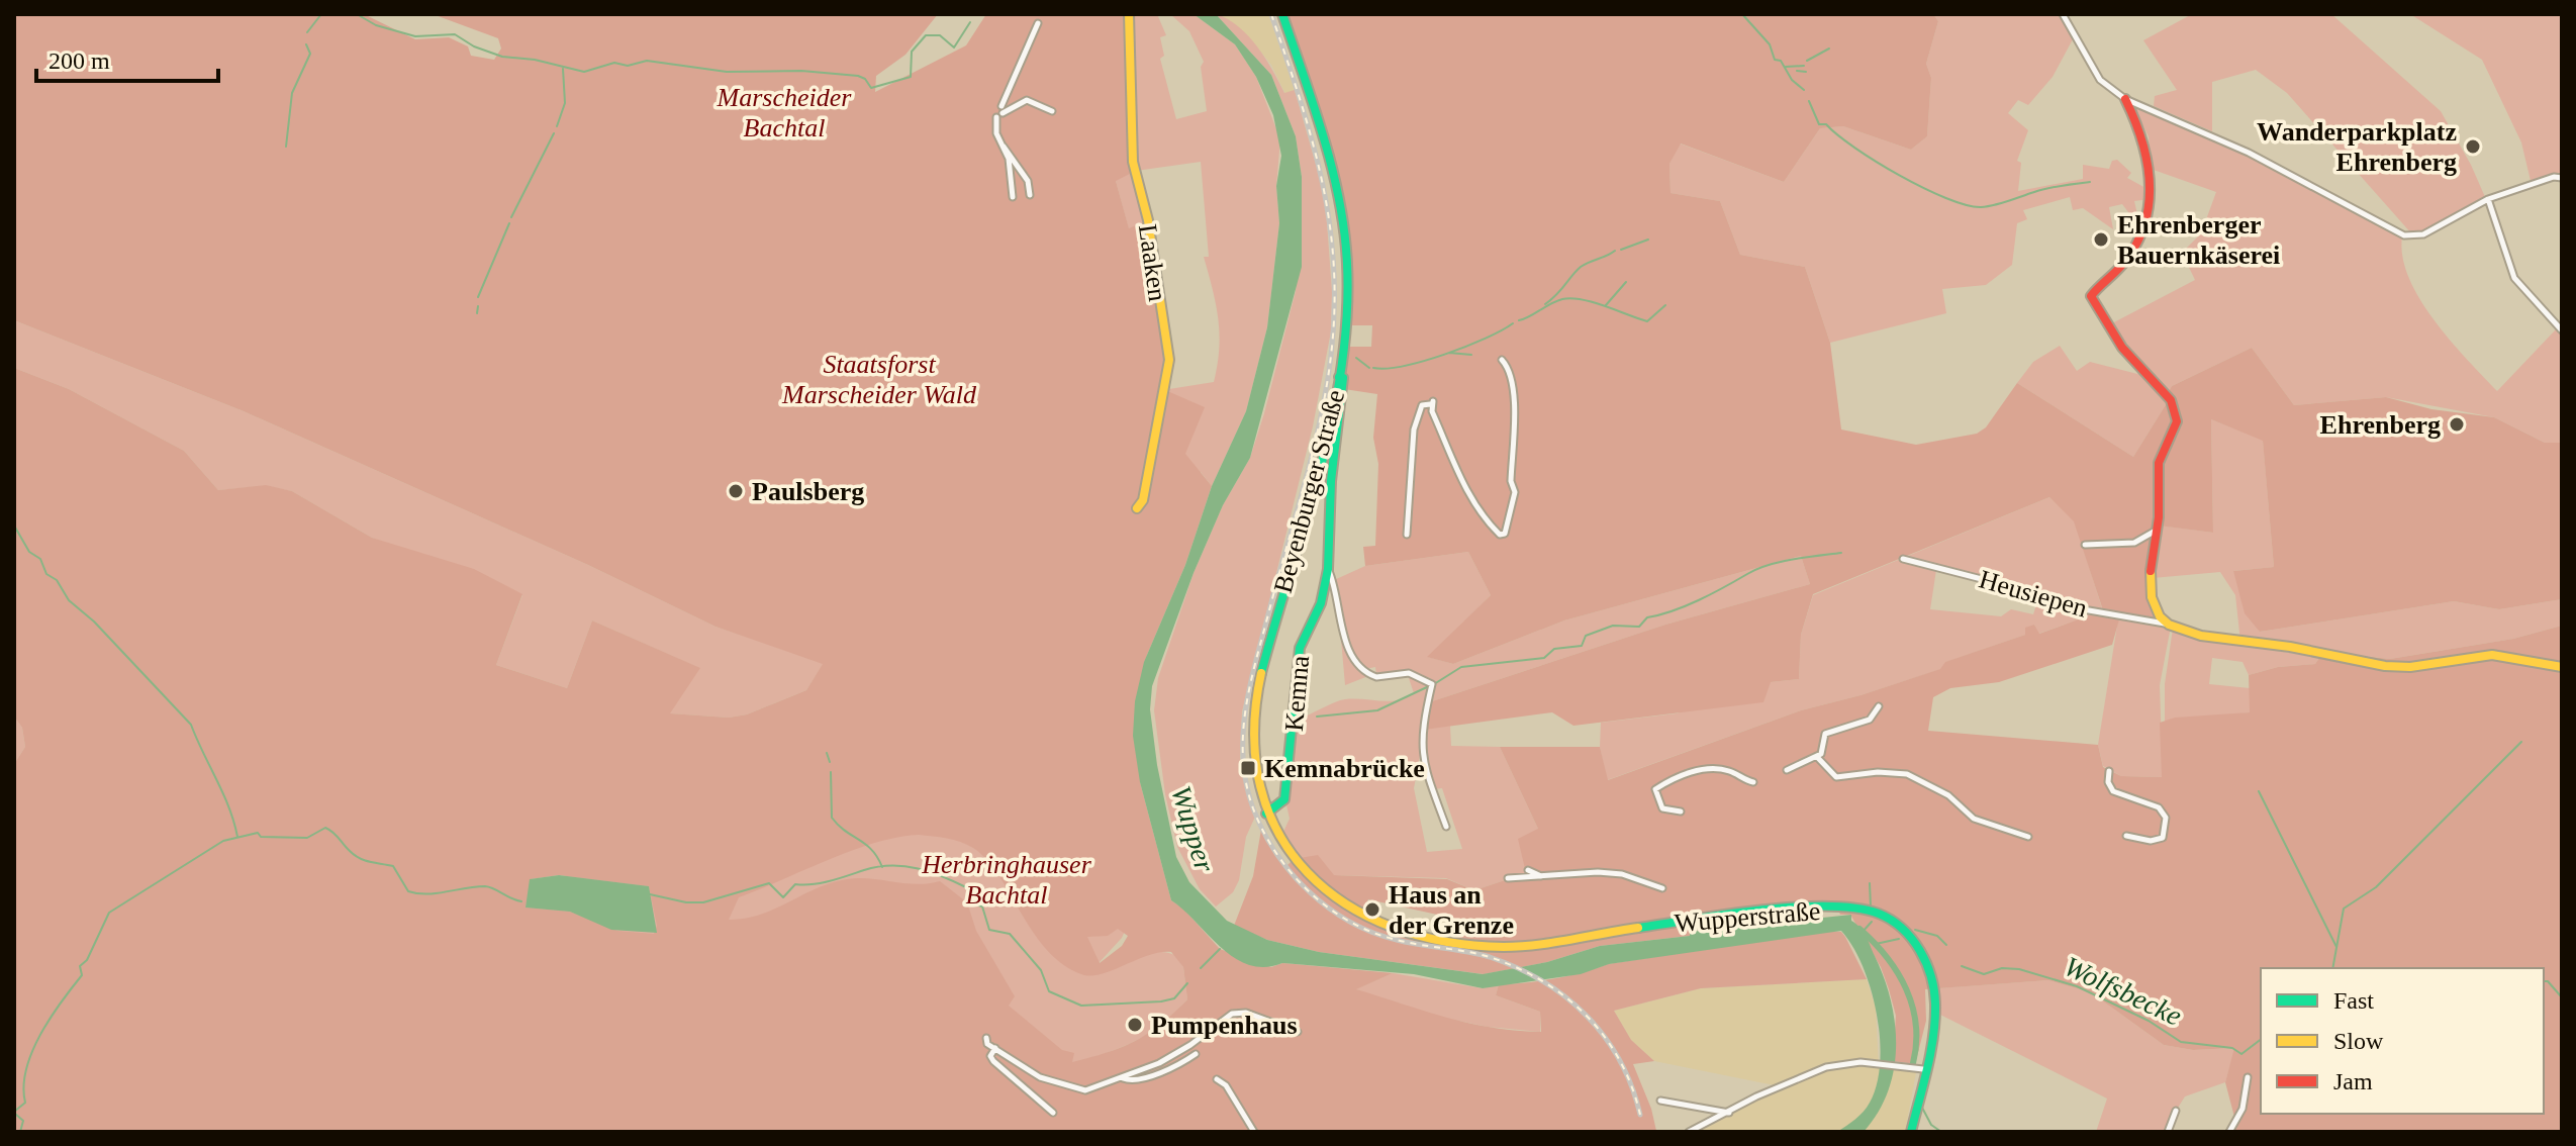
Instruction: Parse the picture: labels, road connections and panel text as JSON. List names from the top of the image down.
{
  "streets": {
    "street": [
      "Laaken",
      "Beyenburger Straße",
      "Heusiepen",
      "Kemna",
      "Wupperstraße"
    ]
  },
  "crossings": [
    ["Beyenburger Straße", "Kemna"],
    ["Beyenburger Straße", "Wupperstraße"]
  ],
  "water": ["Wupper", "Wolfsbecke"],
  "parks": ["Marscheider Bachtal", "Staatsforst Marscheider Wald", "Herbringhauser Bachtal"],
  "places": {
    "other": [
      "Wanderparkplatz Ehrenberg",
      "Ehrenberger Bauernkäserei",
      "Ehrenberg",
      "Paulsberg",
      "Haus an der Grenze",
      "Pumpenhaus"
    ],
    "transit": ["Kemnabrücke"]
  },
  "legend": ["Fast", "Slow", "Jam"],
  "scale_bar": "200 m"
}
